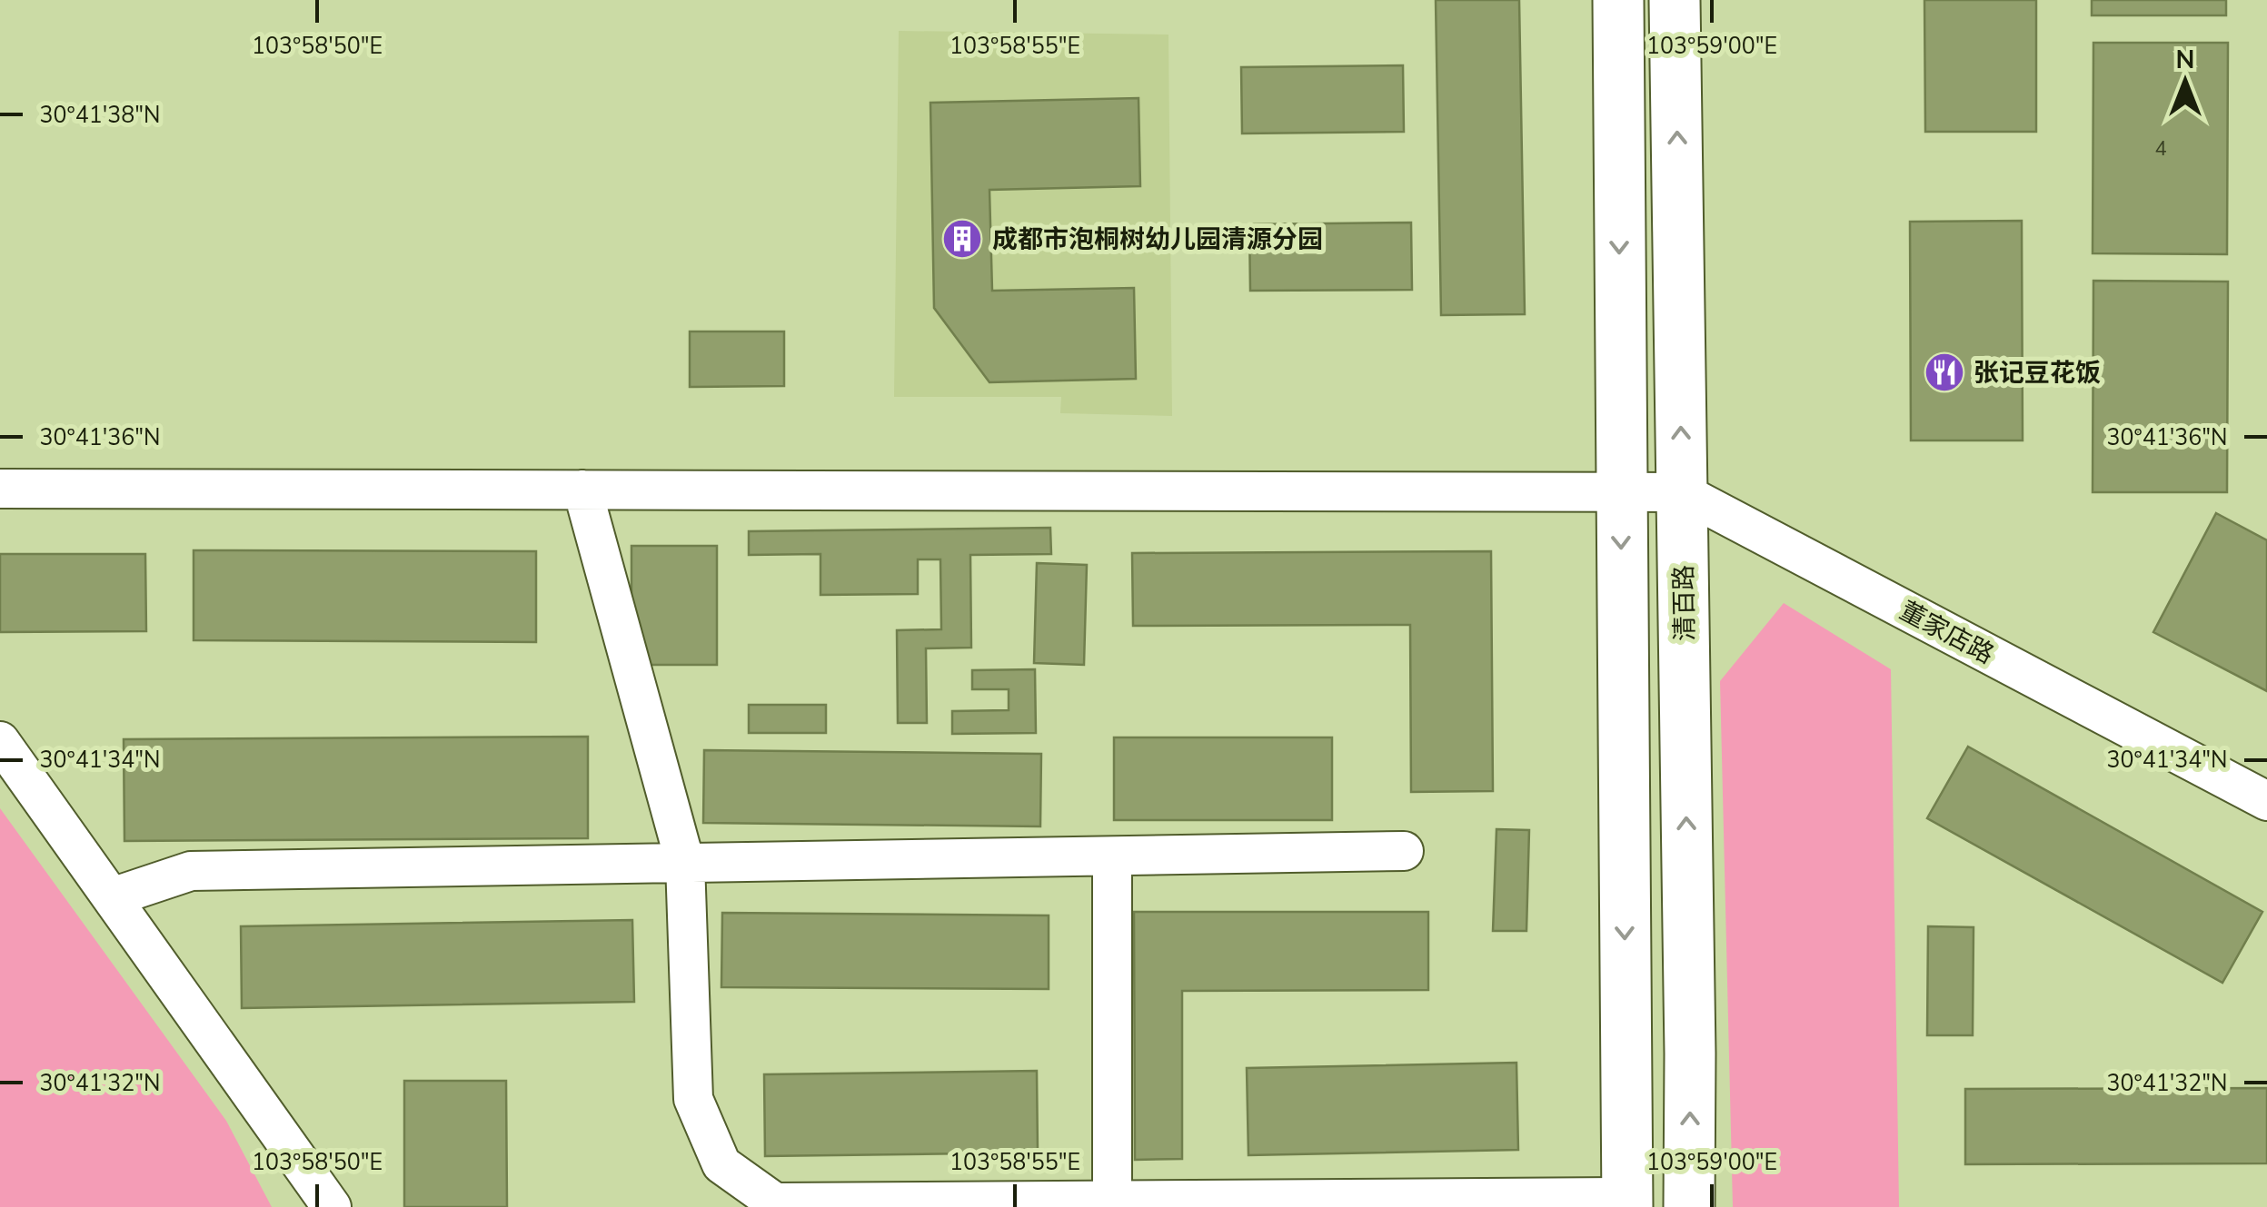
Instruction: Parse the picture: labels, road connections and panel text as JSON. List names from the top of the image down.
{
  "streets": {
    "street": ["清百路", "董家店路"]
  },
  "crossings": [
    ["清百路", "董家店路"]
  ],
  "places": {
    "building": ["成都市泡桐树幼儿园清源分园"],
    "restaurant": ["张记豆花饭"]
  },
  "house_numbers": ["4"],
  "north": "top",
  "coordinates": [
    "103°58'50\"E",
    "103°58'55\"E",
    "103°59'00\"E",
    "30°41'38\"N",
    "30°41'36\"N",
    "30°41'34\"N",
    "30°41'32\"N"
  ]
}
